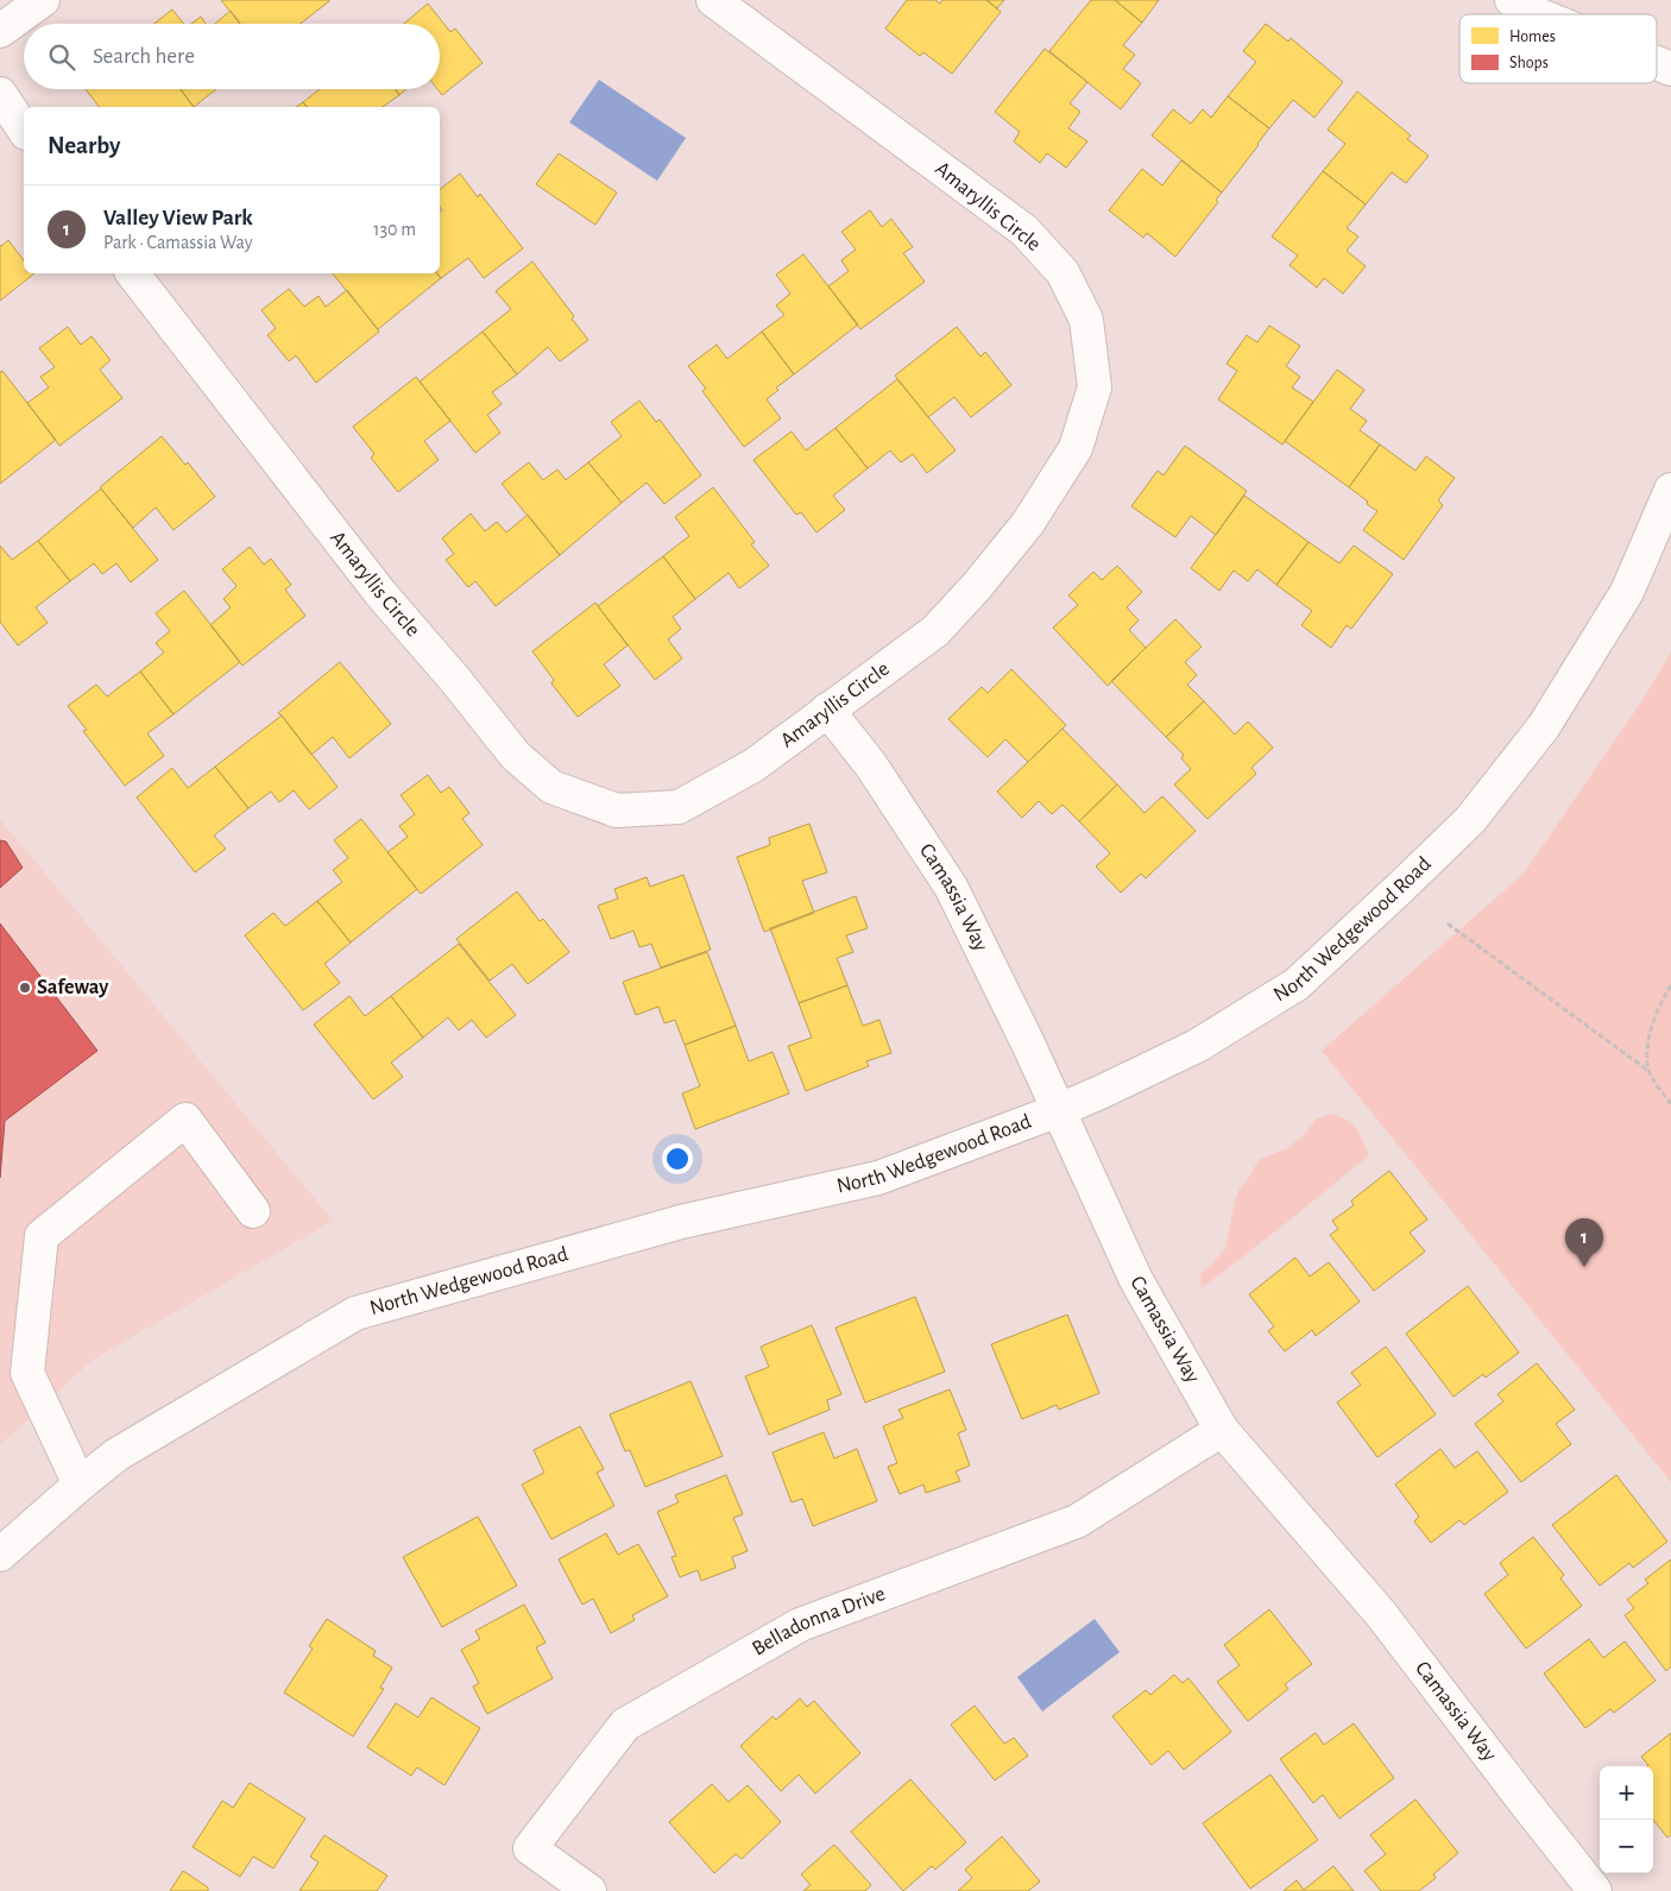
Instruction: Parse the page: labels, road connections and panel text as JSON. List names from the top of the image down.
{
  "streets": {
    "street": [
      "Amaryllis Circle",
      "Camassia Way",
      "North Wedgewood Road",
      "Belladonna Drive"
    ]
  },
  "crossings": [
    ["Amaryllis Circle", "Camassia Way"],
    ["Camassia Way", "North Wedgewood Road"],
    ["Camassia Way", "Belladonna Drive"]
  ],
  "places": ["Safeway"],
  "legend": ["Homes", "Shops"],
  "page": {
    "search": "Search here",
    "heading": "Nearby",
    "list": [
      {
        "mark": "1",
        "name": "Valley View Park",
        "note": "Park · Camassia Way",
        "value": "130 m"
      }
    ],
    "pins": "1",
    "map_buttons": ["+", "−"]
  }
}
